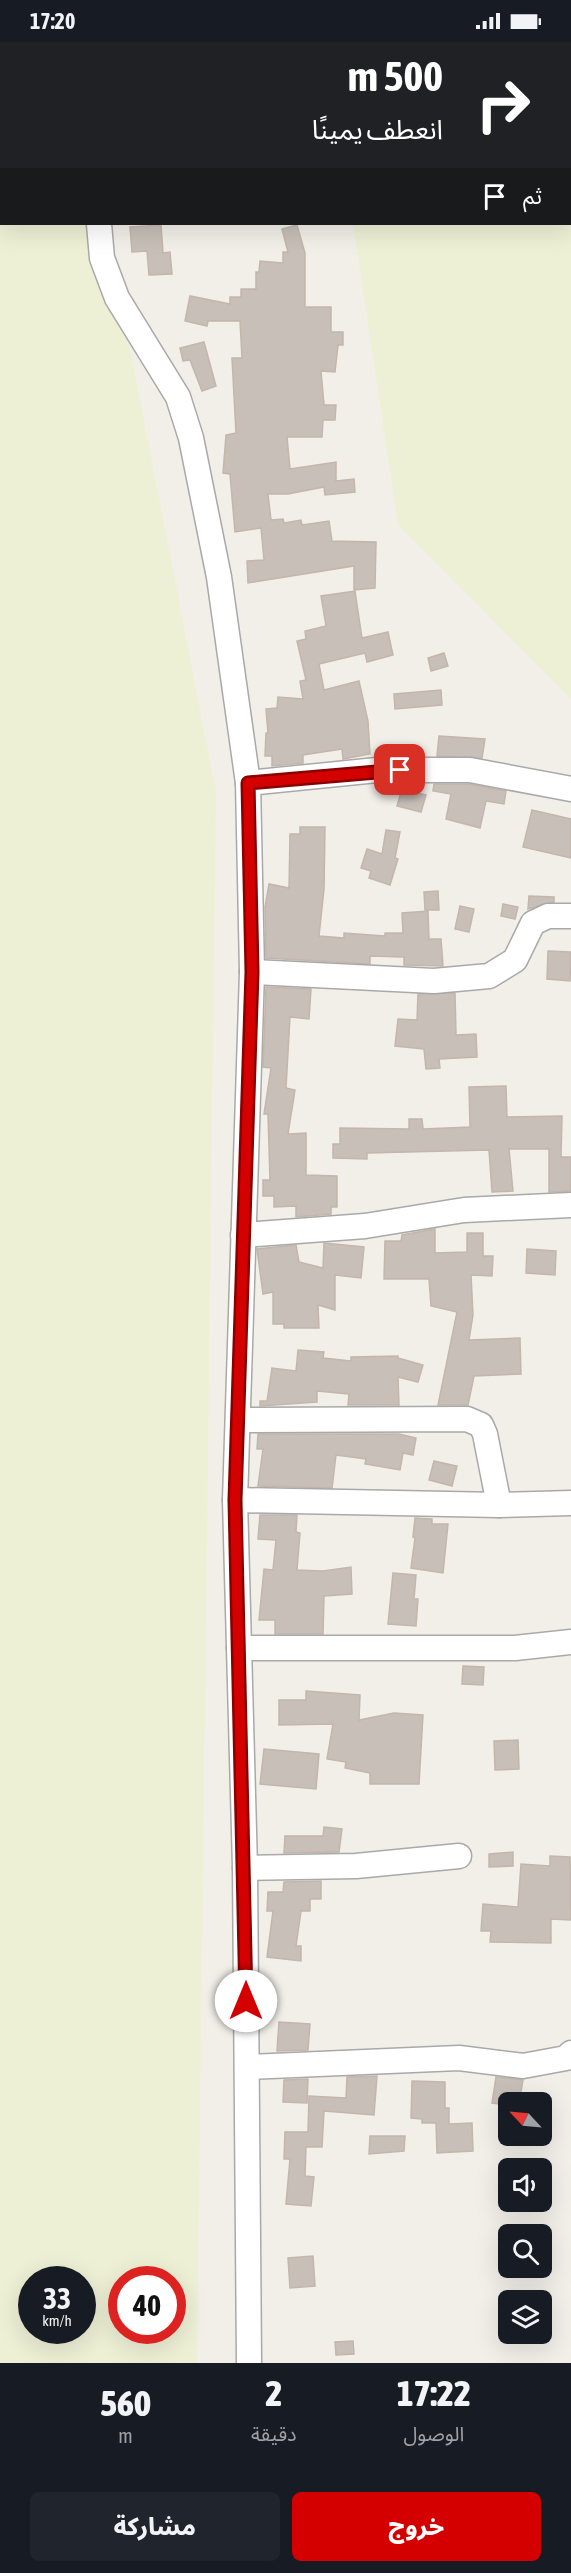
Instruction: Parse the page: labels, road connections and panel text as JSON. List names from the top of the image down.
{
  "north": "top left",
  "page": {
    "status": "17:20",
    "turn": ["500 m", "انعطف يمينًا"],
    "then": "ثم",
    "speed": "33 km/h",
    "limit": "40",
    "eta": [
      "17:22",
      "الوصول",
      "2",
      "دقيقة",
      "560",
      "m"
    ],
    "buttons": ["خروج", "مشاركة"]
  }
}
